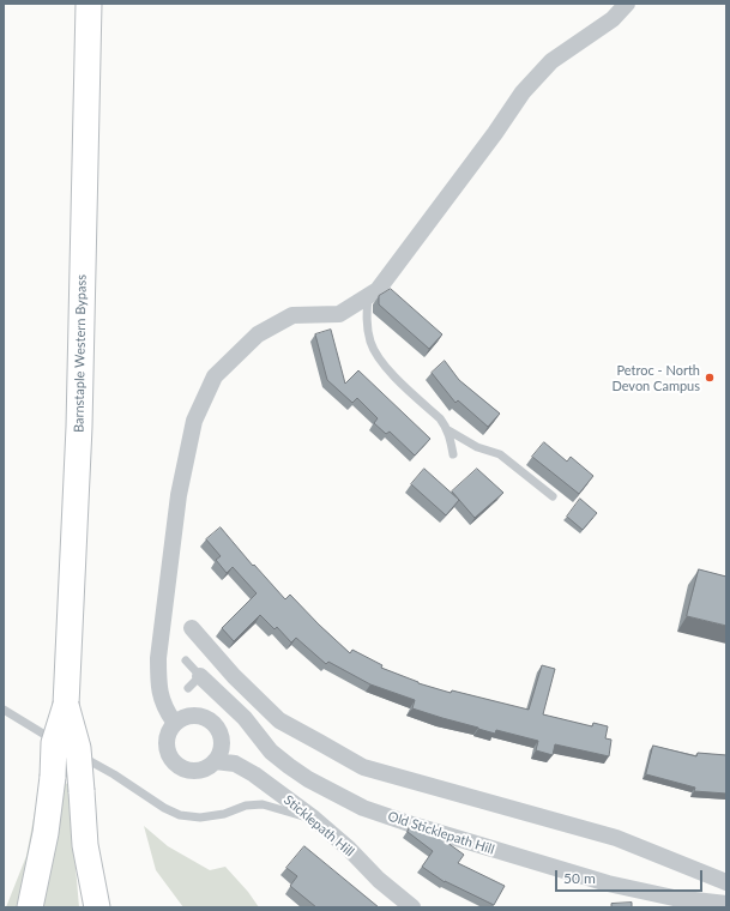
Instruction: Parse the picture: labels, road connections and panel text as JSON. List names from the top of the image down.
{
  "streets": {
    "main road": ["Barnstaple Western Bypass"],
    "street": ["Sticklepath Hill", "Old Sticklepath Hill"]
  },
  "places": ["Petroc - North Devon Campus"],
  "scale_bar": "50 m"
}
